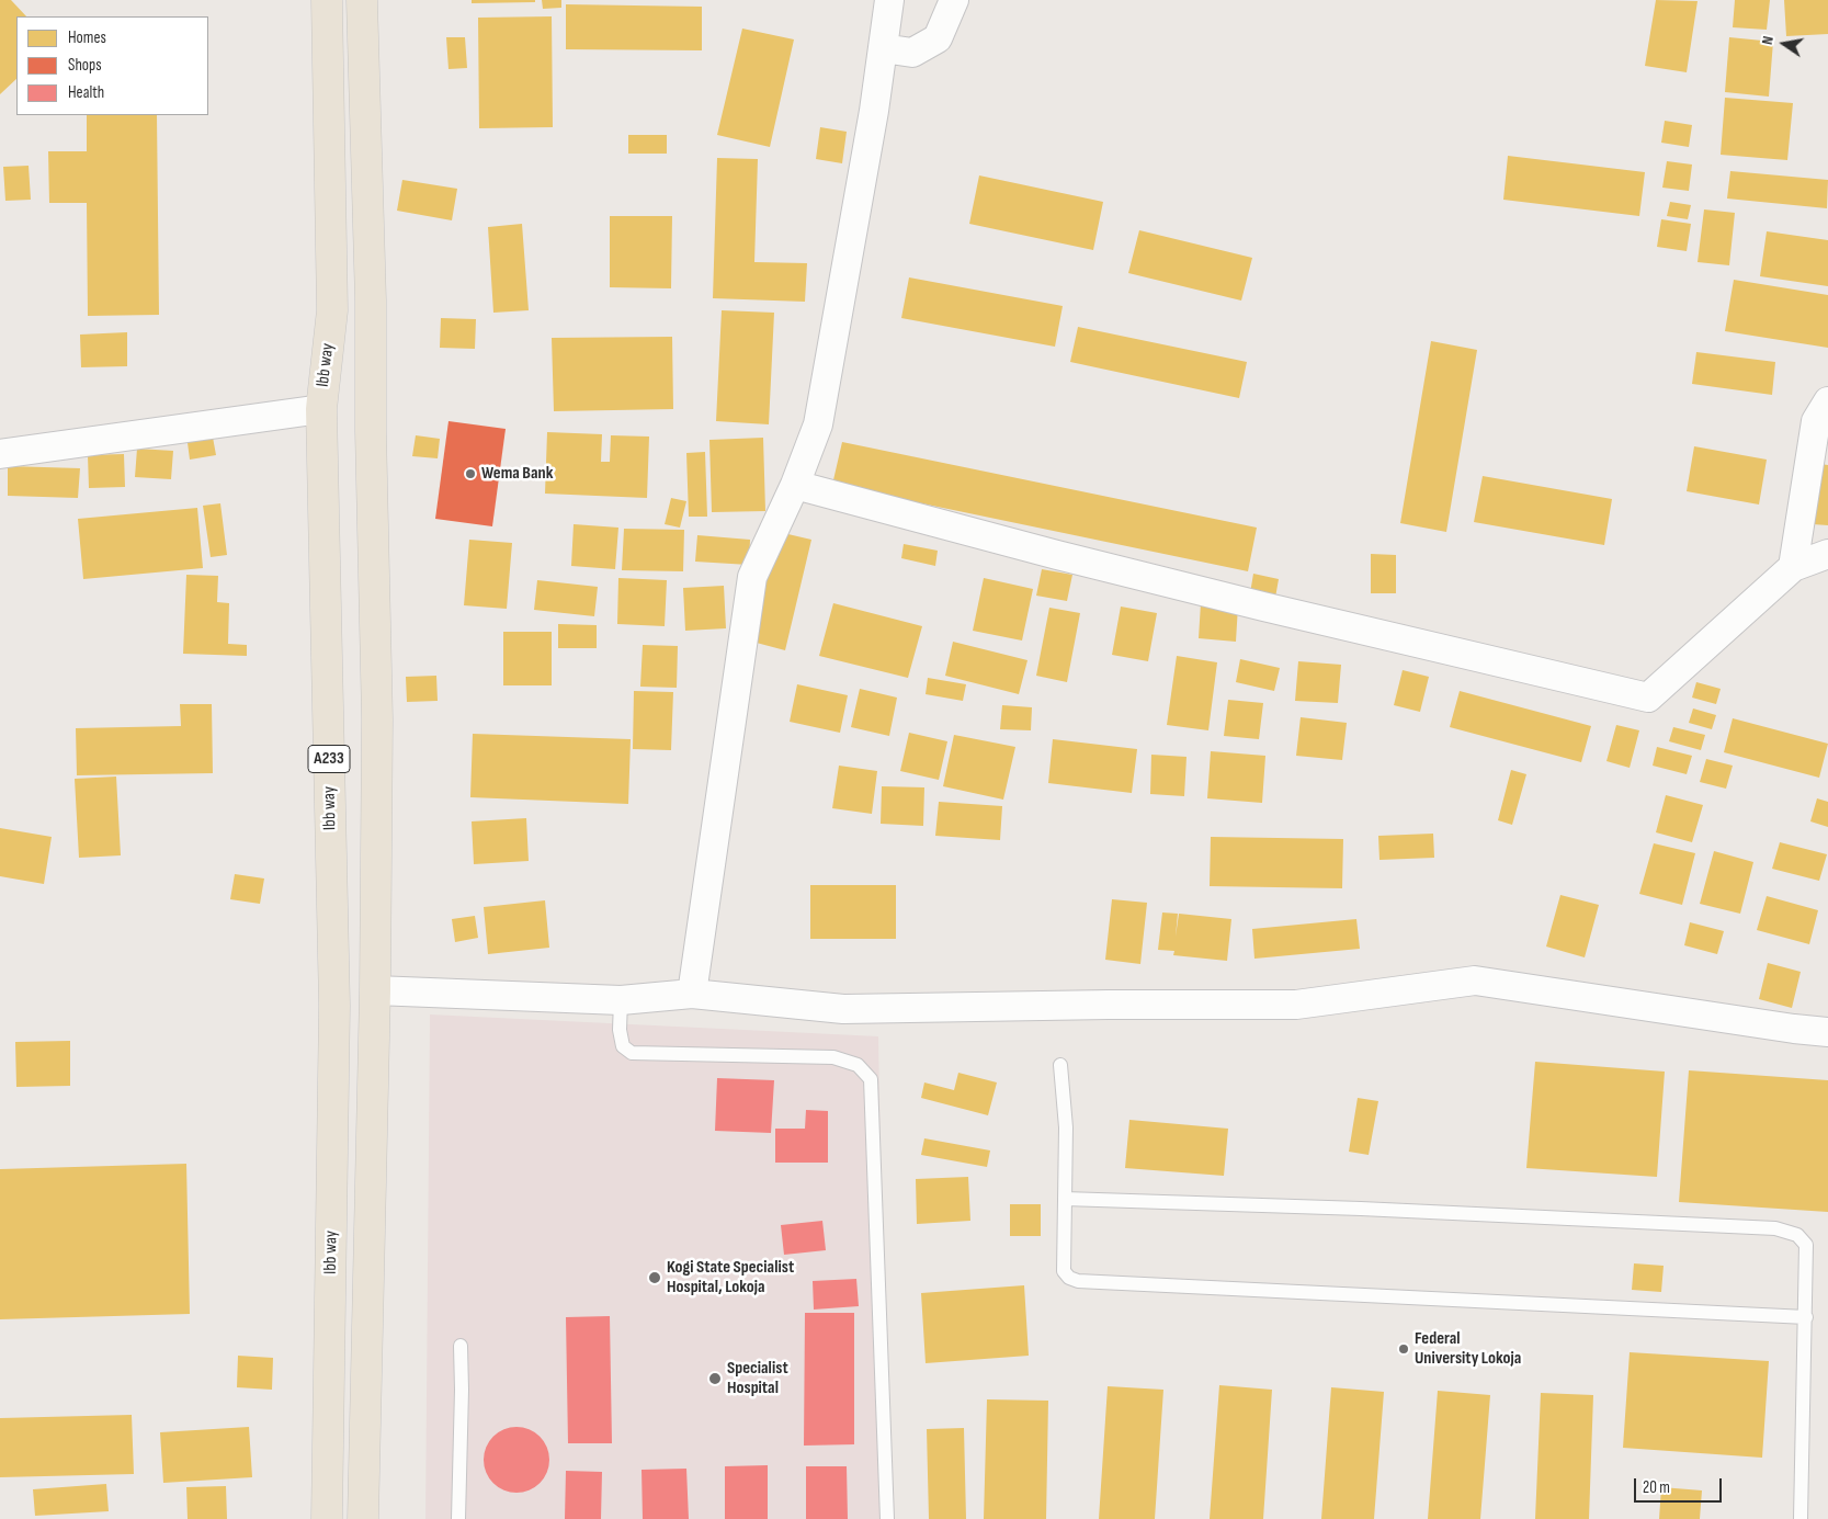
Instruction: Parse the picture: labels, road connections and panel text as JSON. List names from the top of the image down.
{
  "streets": {
    "highway": ["Ibb way", "A233"]
  },
  "places": [
    "Wema Bank",
    "Kogi State Specialist Hospital, Lokoja",
    "Federal University Lokoja",
    "Specialist Hospital"
  ],
  "legend": ["Homes", "Shops", "Health"],
  "scale_bar": "20 m",
  "north": "left"
}
